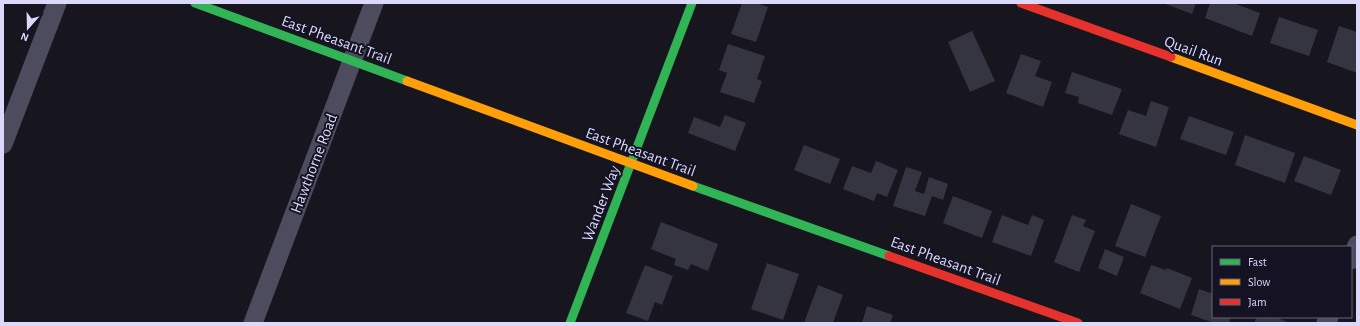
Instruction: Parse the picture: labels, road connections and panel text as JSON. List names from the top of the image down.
{
  "streets": {
    "street": [
      "East Pheasant Trail",
      "Quail Run",
      "Hawthorne Road",
      "Wander Way"
    ]
  },
  "crossings": [
    ["East Pheasant Trail", "Hawthorne Road"],
    ["East Pheasant Trail", "Wander Way"]
  ],
  "legend": ["Fast", "Slow", "Jam"],
  "north": "bottom"
}
